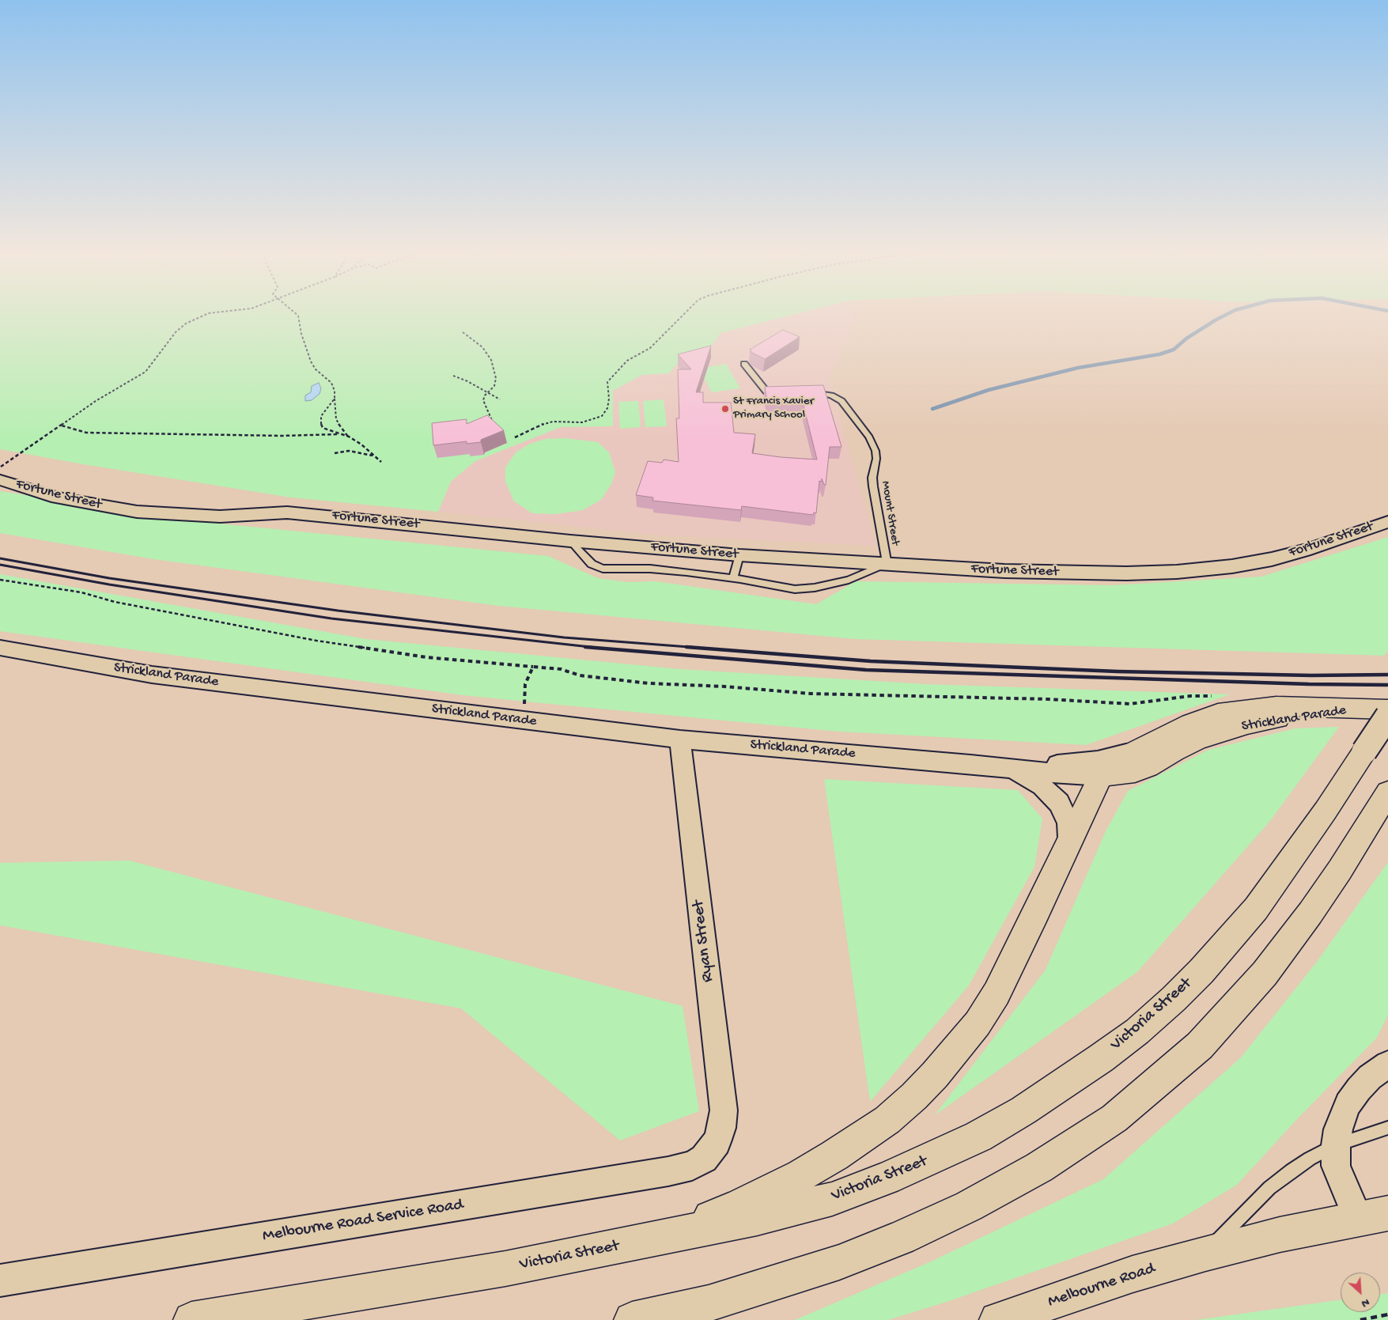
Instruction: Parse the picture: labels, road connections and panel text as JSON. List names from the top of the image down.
{
  "streets": {
    "main road": ["Strickland Parade", "Victoria Street", "Melbourne Road"],
    "street": ["Fortune Street", "Ryan Street", "Melbourne Road Service Road"],
    "lane": ["Mount Street"]
  },
  "crossings": [
    ["Fortune Street", "Mount Street"],
    ["Strickland Parade", "Ryan Street"],
    ["Ryan Street", "Melbourne Road Service Road"]
  ],
  "places": ["St Francis Xavier Primary School"],
  "north": "bottom right"
}
